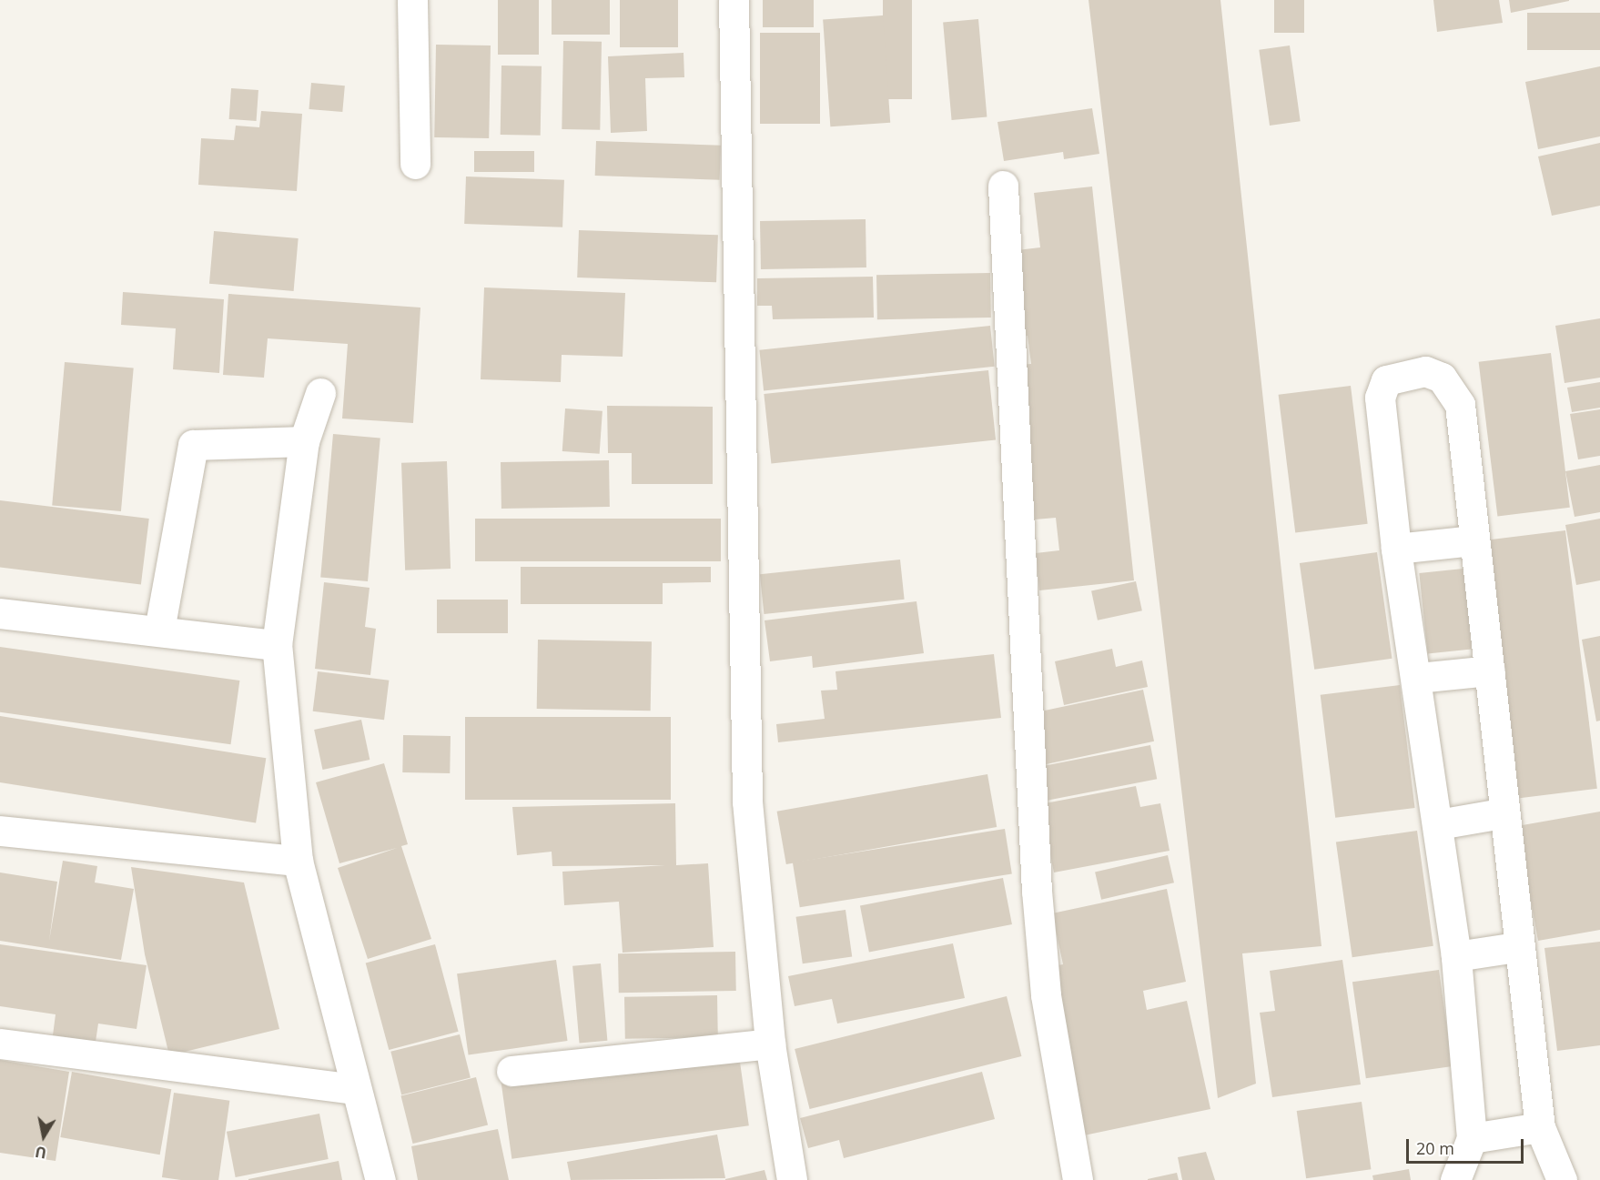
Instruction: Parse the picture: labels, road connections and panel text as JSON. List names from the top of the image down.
{
  "scale_bar": "20 m",
  "north": "bottom"
}
